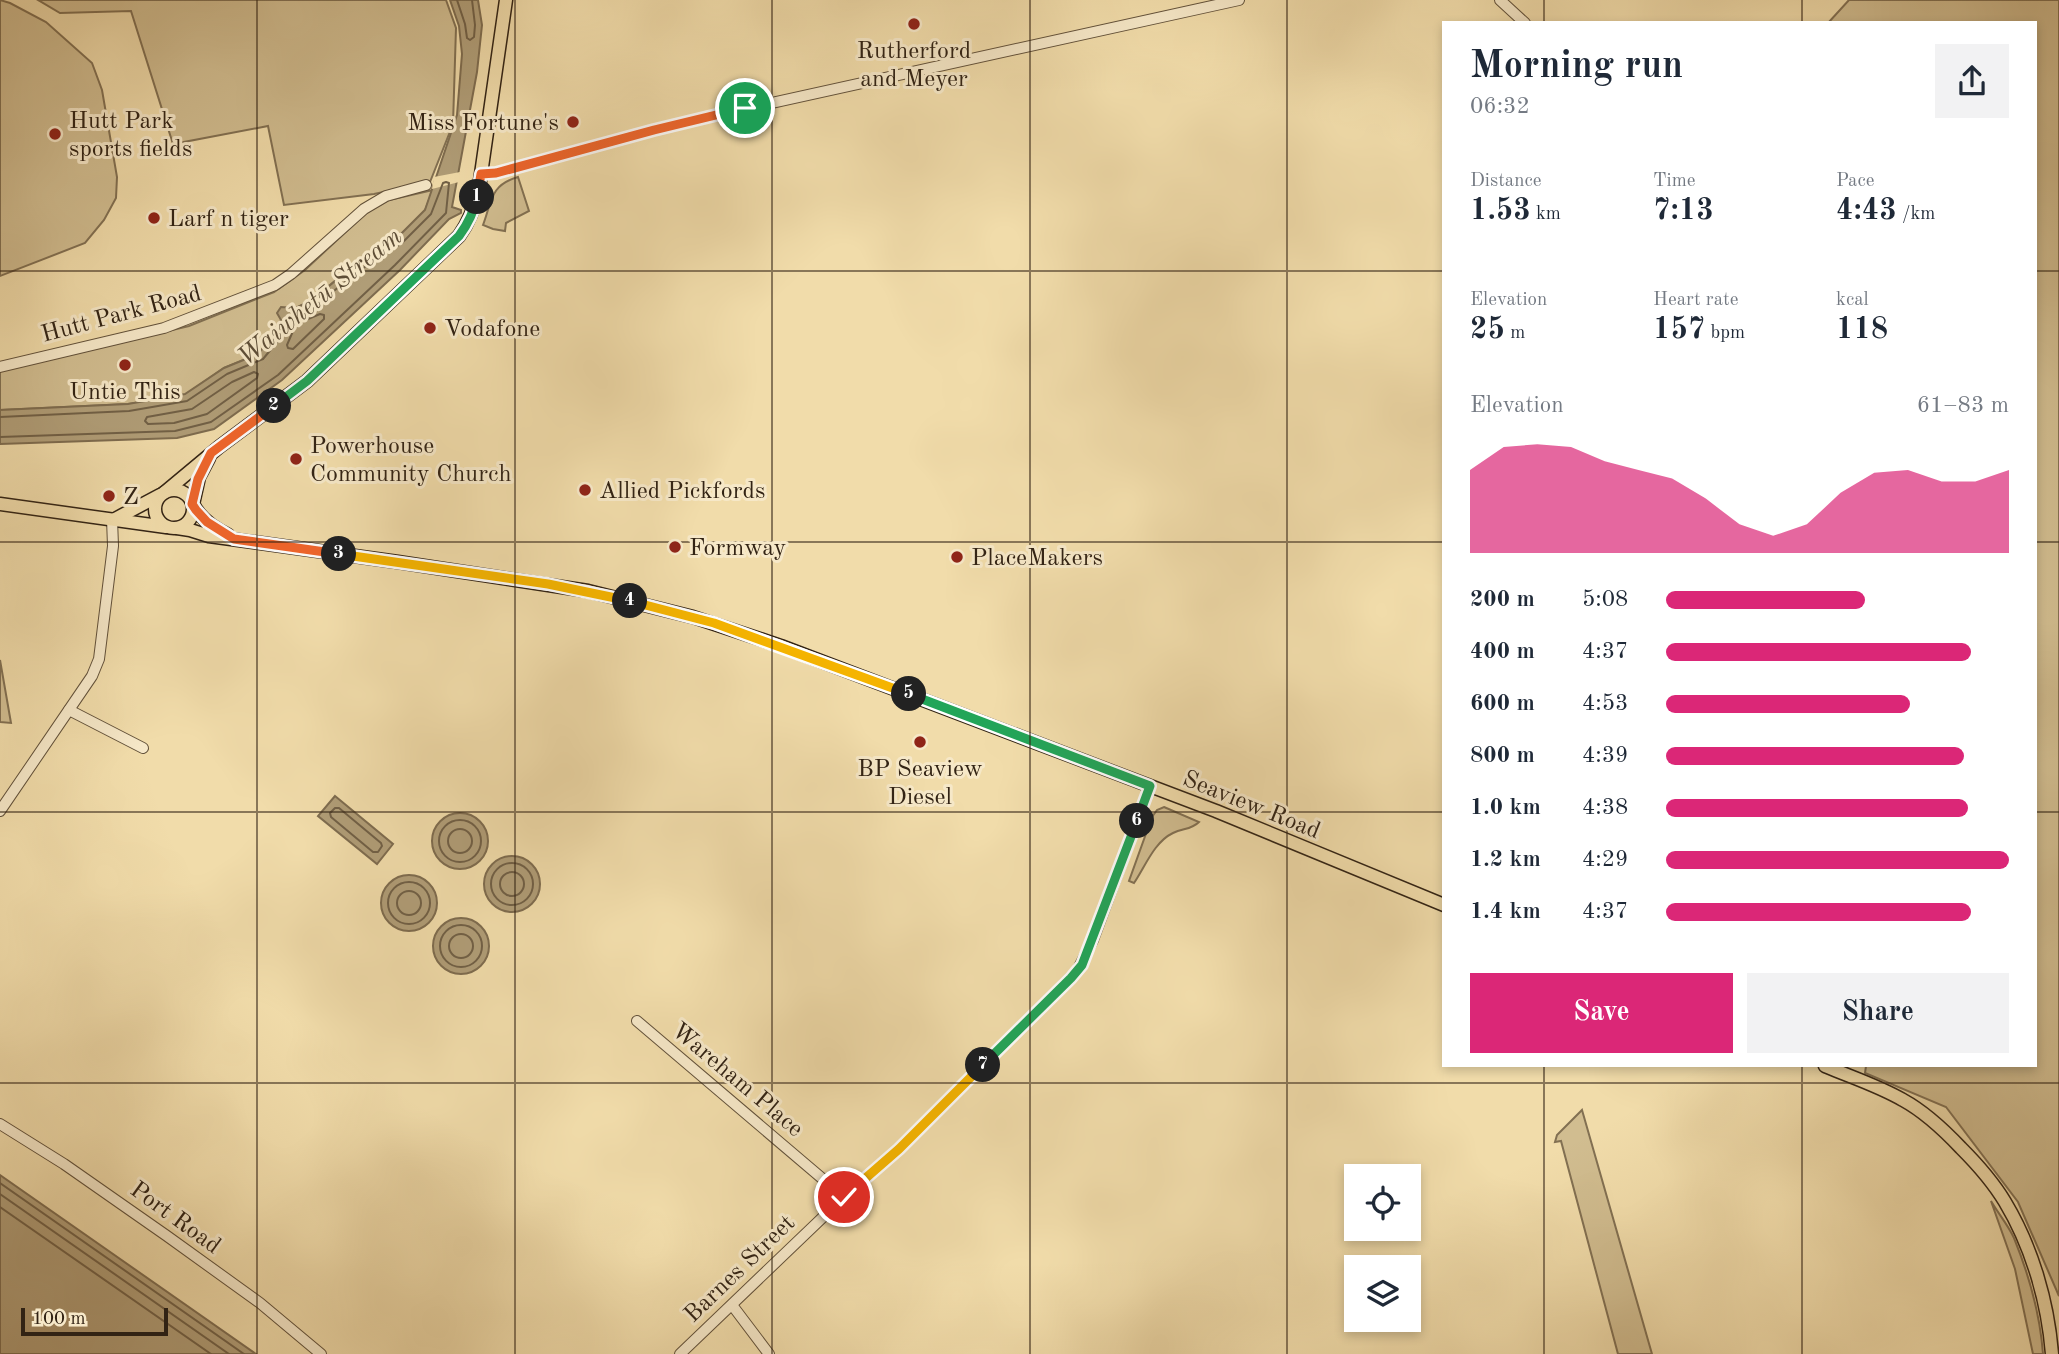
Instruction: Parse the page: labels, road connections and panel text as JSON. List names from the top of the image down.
{
  "streets": {
    "main road": ["Seaview Road"],
    "street": [
      "Hutt Park Road",
      "Wareham Place",
      "Port Road",
      "Barnes Street"
    ]
  },
  "crossings": [
    ["Seaview Road", "Barnes Street"],
    ["Wareham Place", "Barnes Street"]
  ],
  "water": ["Waiwhetū Stream"],
  "places": [
    "Rutherford and Meyer",
    "Miss Fortune's",
    "Hutt Park sports fields",
    "Larf n tiger",
    "Vodafone",
    "Untie This",
    "Powerhouse Community Church",
    "Allied Pickfords",
    "Z",
    "Formway",
    "PlaceMakers",
    "BP Seaview Diesel"
  ],
  "scale_bar": "100 m",
  "page": {
    "heading": ["Morning run", "06:32"],
    "stats": [
      ["Distance", "1.53 km"],
      ["Time", "7:13"],
      ["Pace", "4:43 /km"],
      ["Elevation", "25 m"],
      ["Heart rate", "157 bpm"],
      ["kcal", "118"]
    ],
    "pins": [
      "1",
      "2",
      "3",
      "4",
      "5",
      "6",
      "7"
    ],
    "chart": ["Elevation", "61–83 m"],
    "list": [
      {
        "name": "200 m",
        "note": "5:08"
      },
      {
        "name": "400 m",
        "note": "4:37"
      },
      {
        "name": "600 m",
        "note": "4:53"
      },
      {
        "name": "800 m",
        "note": "4:39"
      },
      {
        "name": "1.0 km",
        "note": "4:38"
      },
      {
        "name": "1.2 km",
        "note": "4:29"
      },
      {
        "name": "1.4 km",
        "note": "4:37"
      }
    ],
    "buttons": ["Save", "Share"],
    "scale": "100 m"
  }
}
